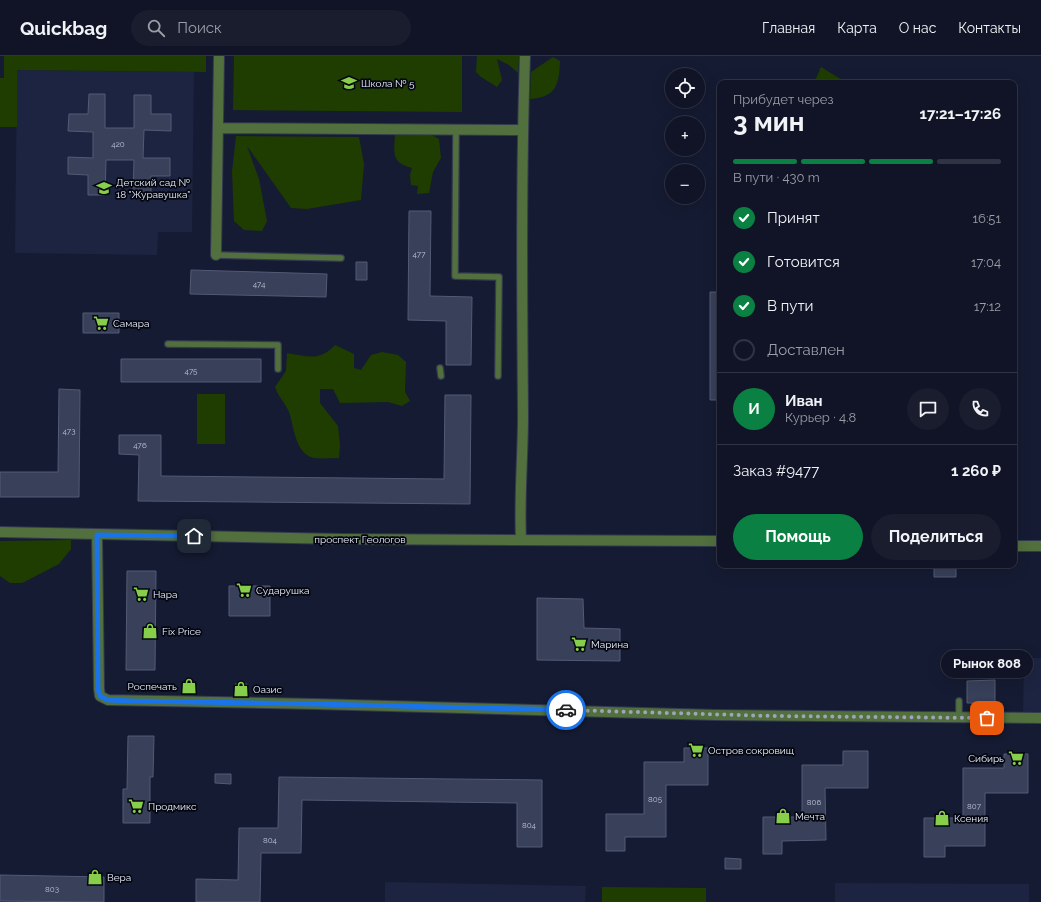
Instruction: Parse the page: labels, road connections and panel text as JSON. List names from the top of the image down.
{
  "streets": {
    "street": ["проспект Геологов"]
  },
  "places": {
    "school or university": ["Школа № 5", "Детский сад № 18 \"Журавушка\""],
    "supermarket": [
      "Самара",
      "Сударушка",
      "Нара",
      "Марина",
      "Остров сокровищ",
      "Сибирь",
      "Продмикс"
    ],
    "shop": [
      "Fix Price",
      "Роспечать",
      "Оазис",
      "Мечта",
      "Ксения",
      "Вера"
    ],
    "other": ["Рынок 808"]
  },
  "house_numbers": [
    "420",
    "477",
    "474",
    "475",
    "473",
    "476",
    "805",
    "806",
    "807",
    "804",
    "804",
    "803"
  ],
  "page": {
    "header": "Quickbag",
    "search": "Поиск",
    "nav": [
      "Главная",
      "Карта",
      "О нас",
      "Контакты"
    ],
    "map_buttons": ["+", "−"],
    "heading": ["3 мин", "Прибудет через", "17:21–17:26"],
    "panel": [
      "Иван",
      "Курьер · 4.8",
      "Заказ #9477",
      "1 260 ₽"
    ],
    "bar": "В пути · 430 m",
    "list": [
      ["Принят", "16:51"],
      ["Готовится", "17:04"],
      ["В пути", "17:12"],
      "Доставлен"
    ],
    "round": "И",
    "buttons": ["Помощь", "Поделиться"],
    "bubble": "Рынок 808"
  }
}
